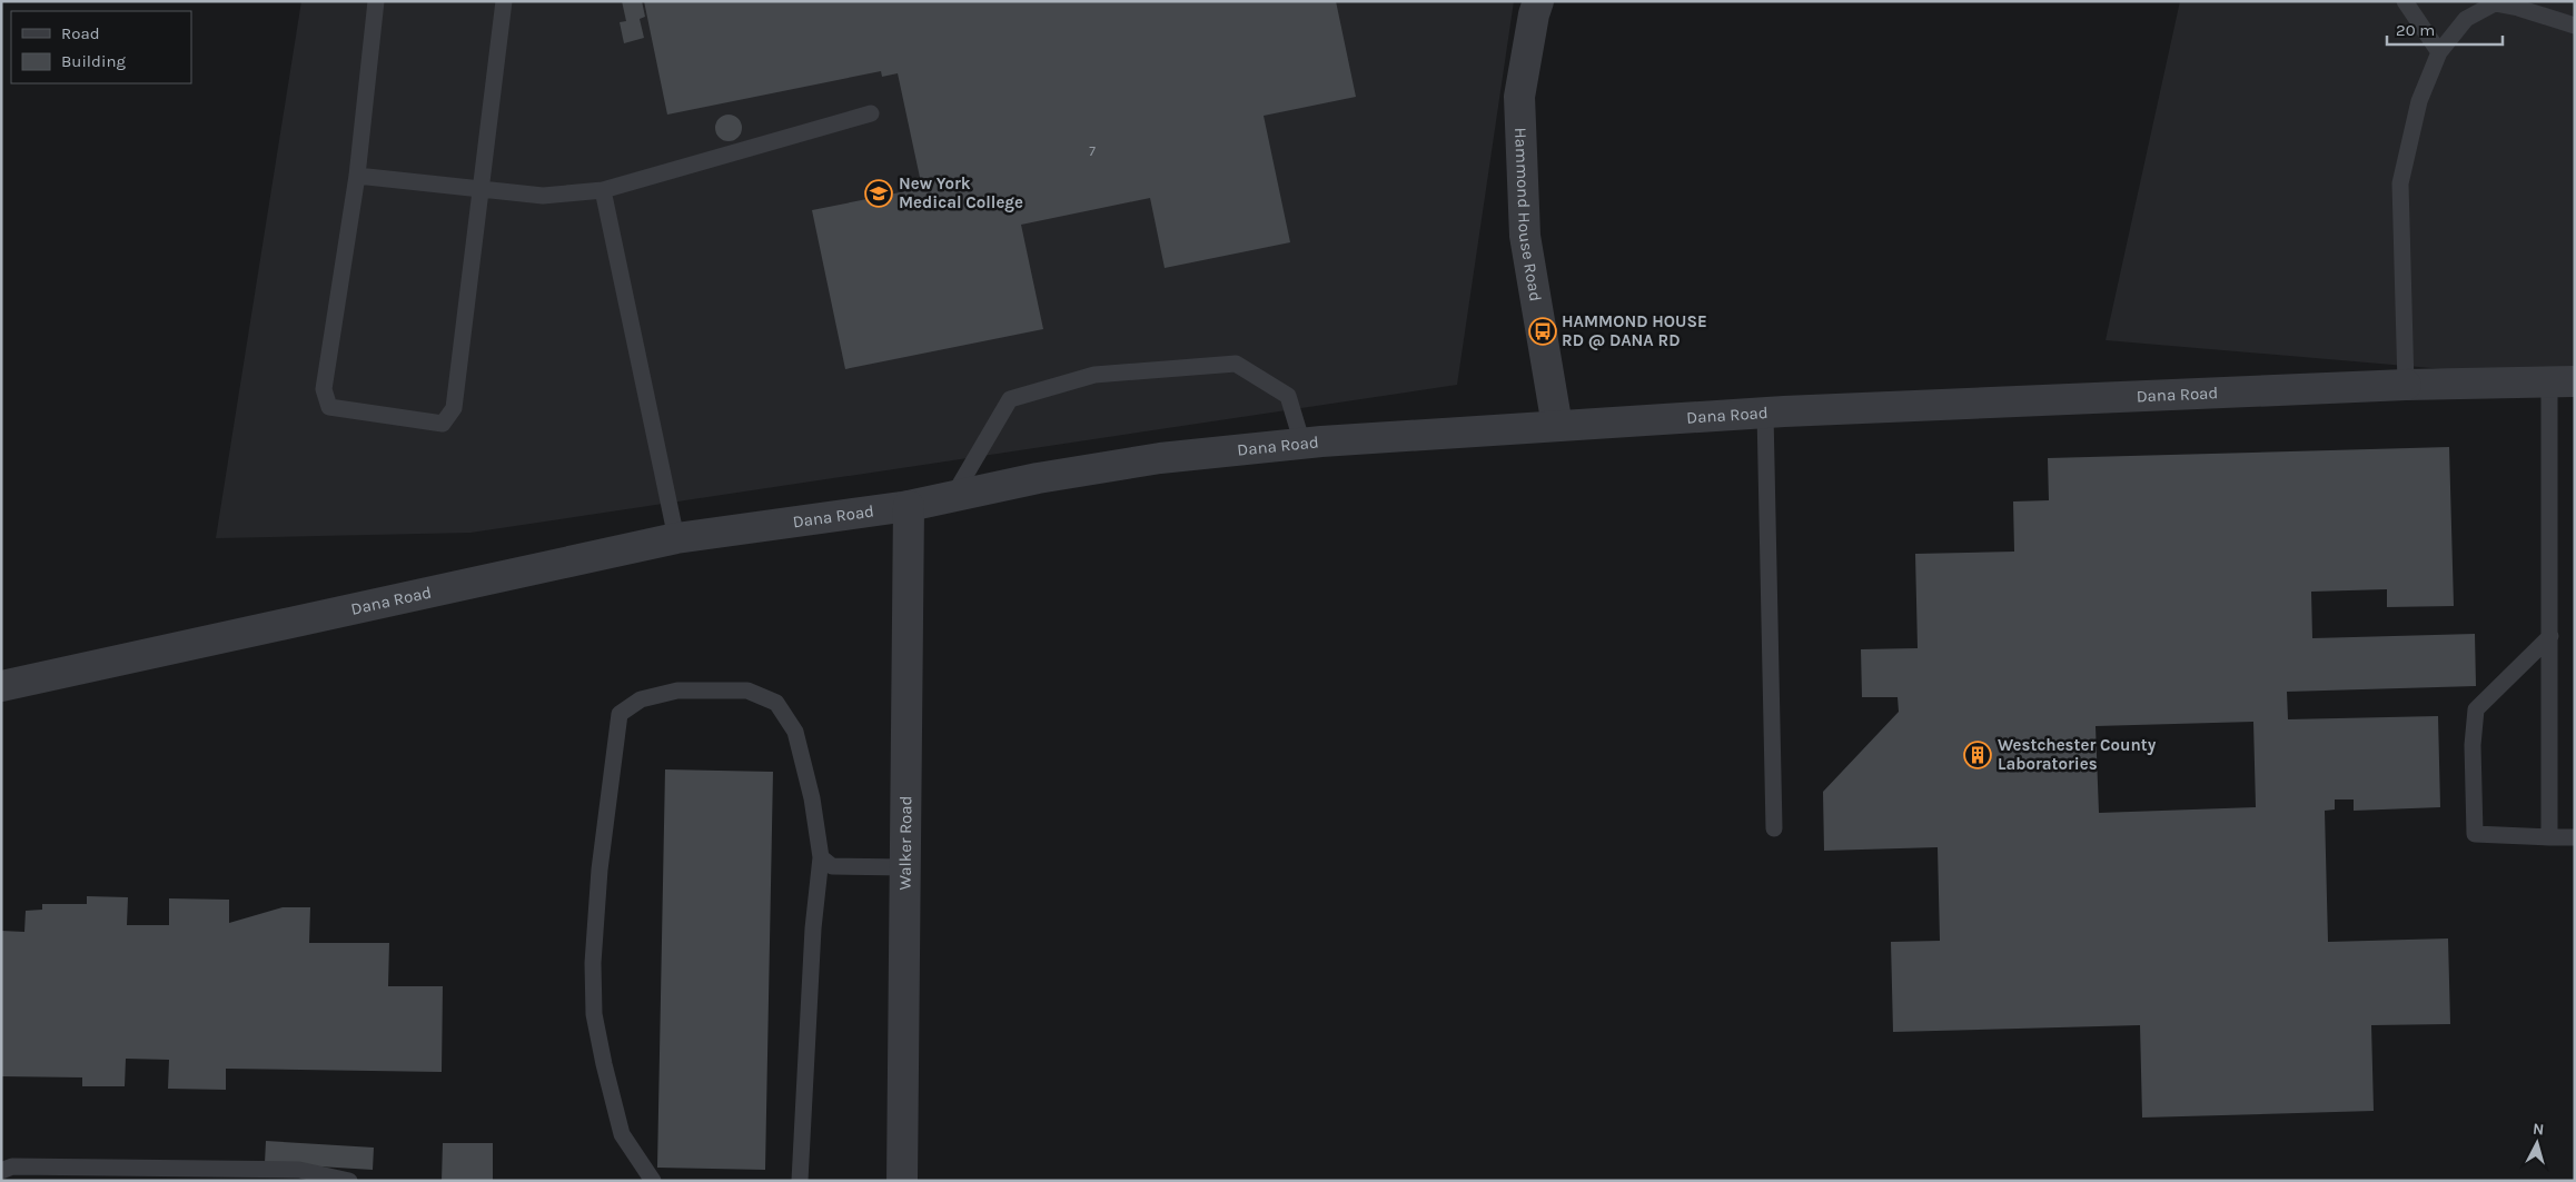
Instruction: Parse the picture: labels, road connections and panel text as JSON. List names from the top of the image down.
{
  "streets": {
    "street": ["Hammond House Road", "Dana Road", "Walker Road"]
  },
  "crossings": [
    ["Hammond House Road", "Dana Road"],
    ["Dana Road", "Walker Road"]
  ],
  "places": {
    "school or university": ["New York Medical College"],
    "bus stop": ["HAMMOND HOUSE RD @ DANA RD"],
    "building": ["Westchester County Laboratories"]
  },
  "house_numbers": ["7"],
  "legend": ["Road", "Building"],
  "scale_bar": "20 m",
  "north": "top"
}
